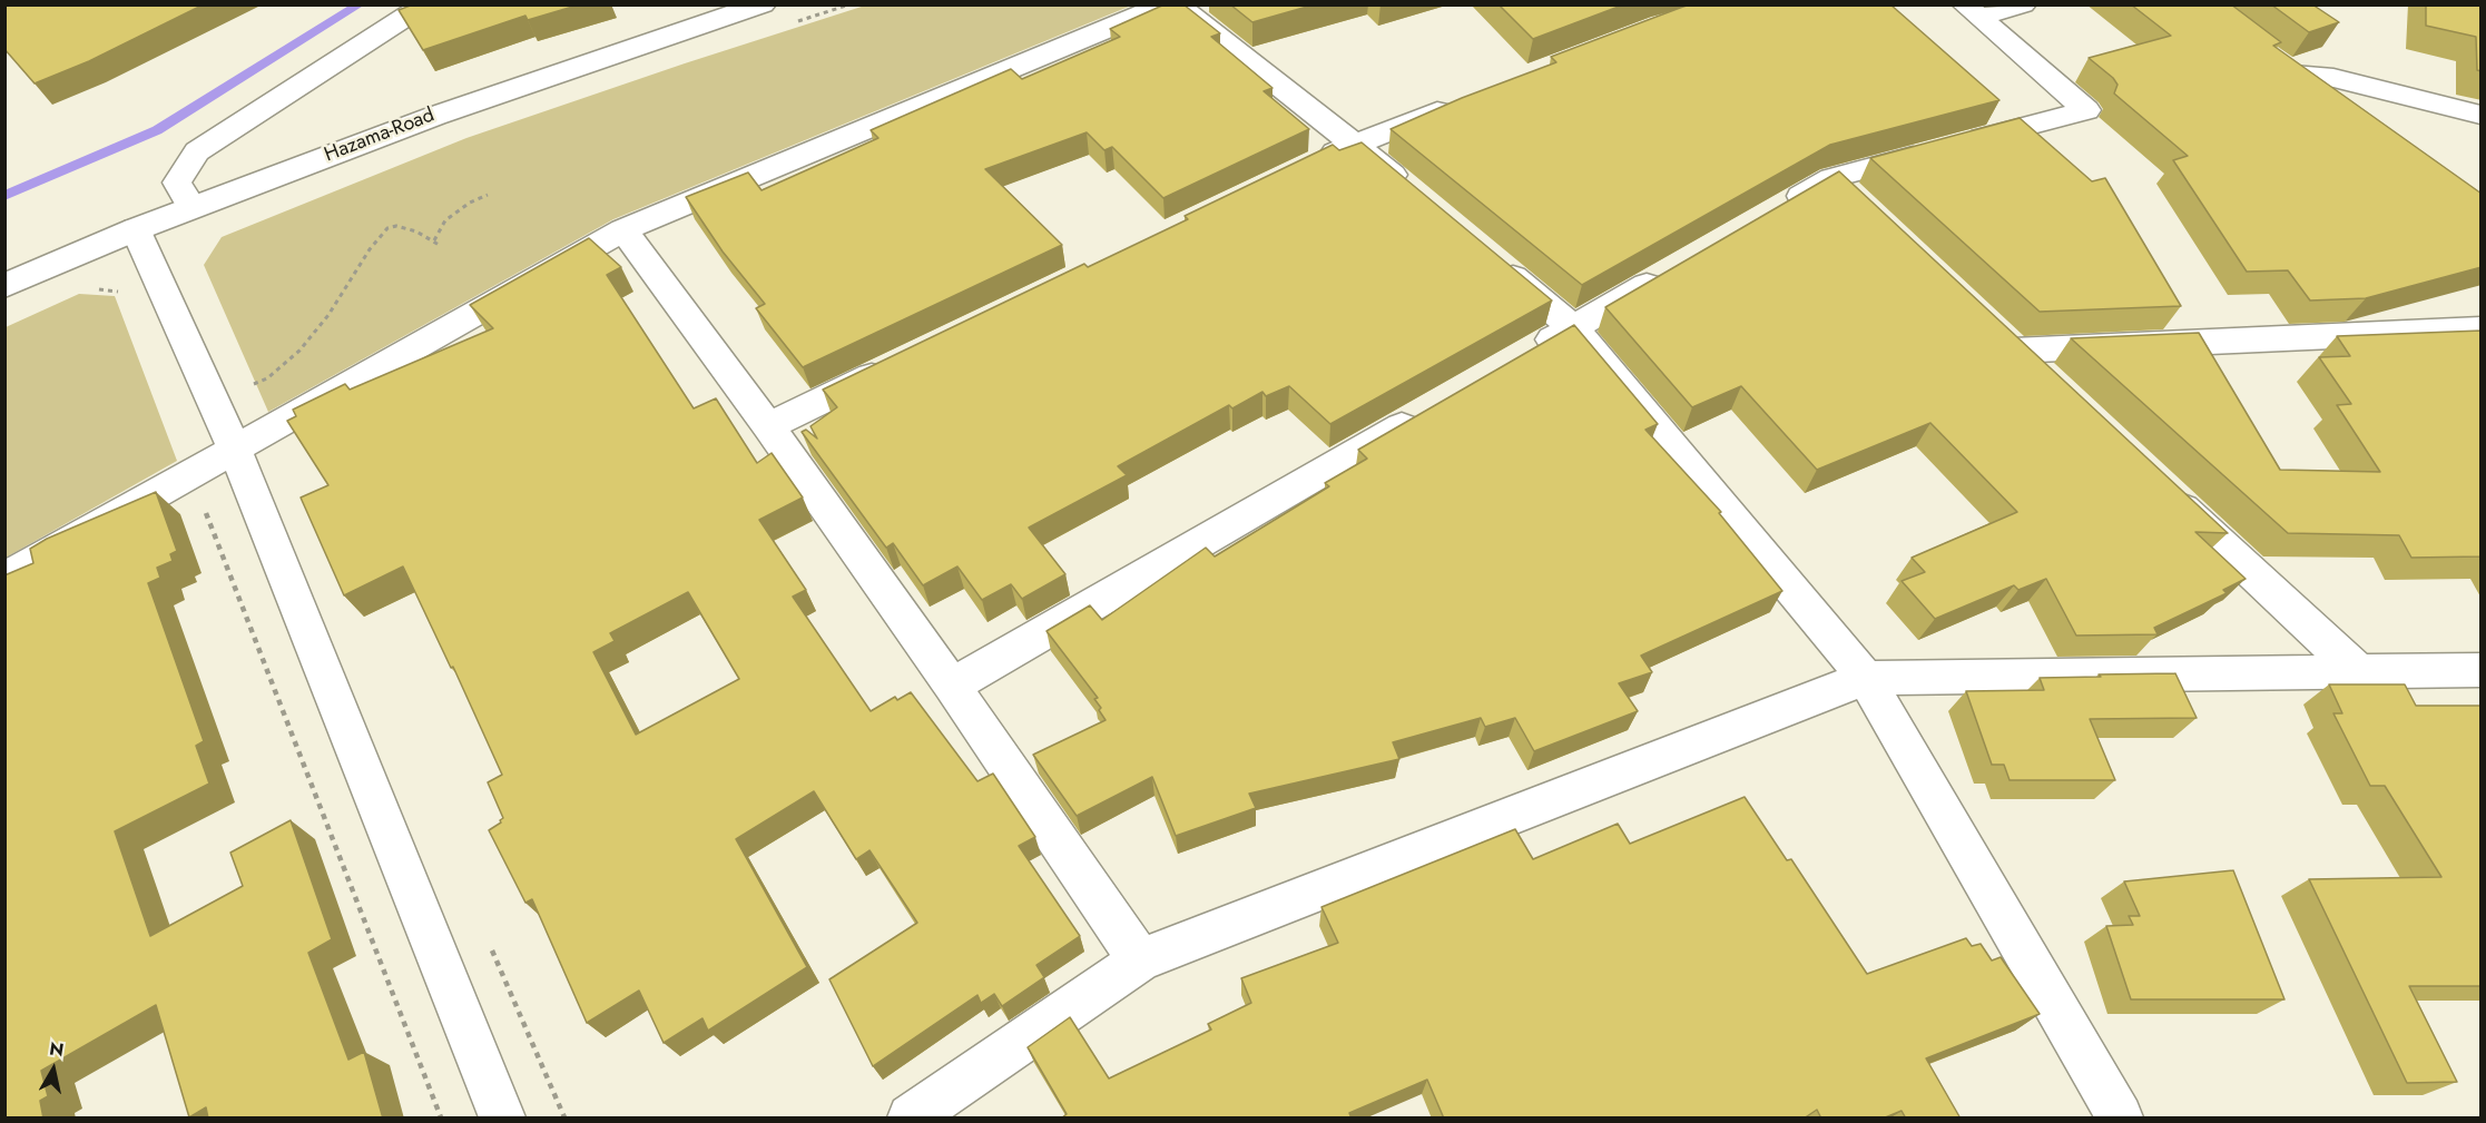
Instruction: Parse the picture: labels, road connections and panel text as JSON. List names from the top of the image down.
{
  "streets": {
    "street": ["Hazama-Road"]
  },
  "north": "top"
}
